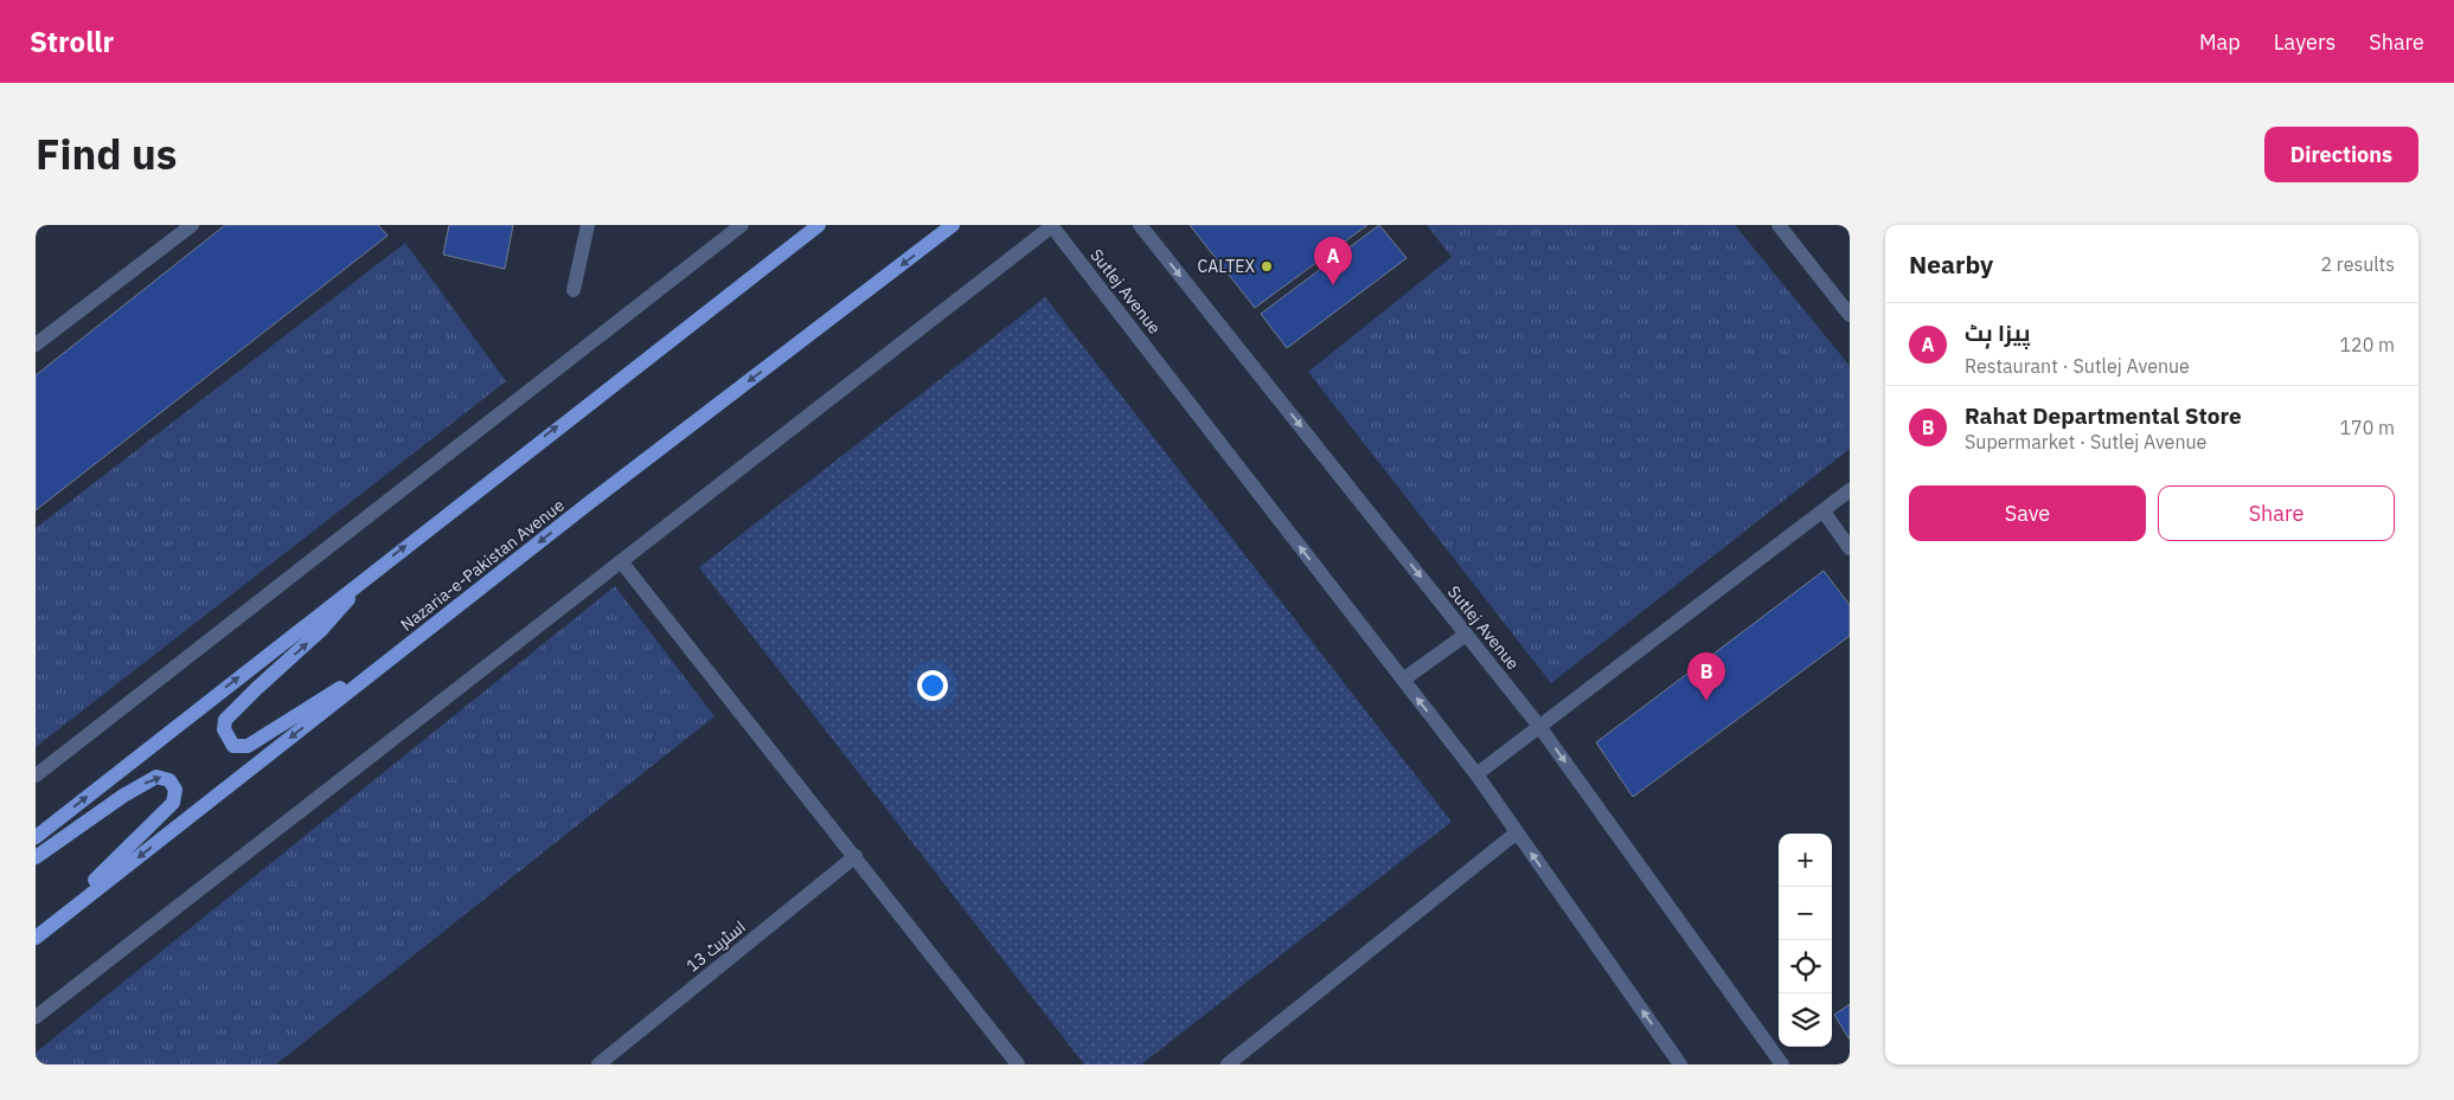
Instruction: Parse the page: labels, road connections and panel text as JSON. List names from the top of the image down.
{
  "streets": {
    "main road": ["Nazaria-e-Pakistan Avenue"],
    "street": ["Sutlej Avenue", "اسٹریٹ 13"]
  },
  "places": ["CALTEX"],
  "page": {
    "header": "Strollr",
    "nav": ["Map", "Layers", "Share"],
    "title": "Find us",
    "buttons": [
      "Directions",
      ["Save", "Share"]
    ],
    "heading": ["Nearby", "2 results"],
    "pins": ["A", "B"],
    "list": [
      {
        "mark": "A",
        "name": "پیزا ہٹ",
        "note": "Restaurant · Sutlej Avenue",
        "value": "120 m"
      },
      {
        "mark": "B",
        "name": "Rahat Departmental Store",
        "note": "Supermarket · Sutlej Avenue",
        "value": "170 m"
      }
    ],
    "map_buttons": ["+", "−"]
  }
}
